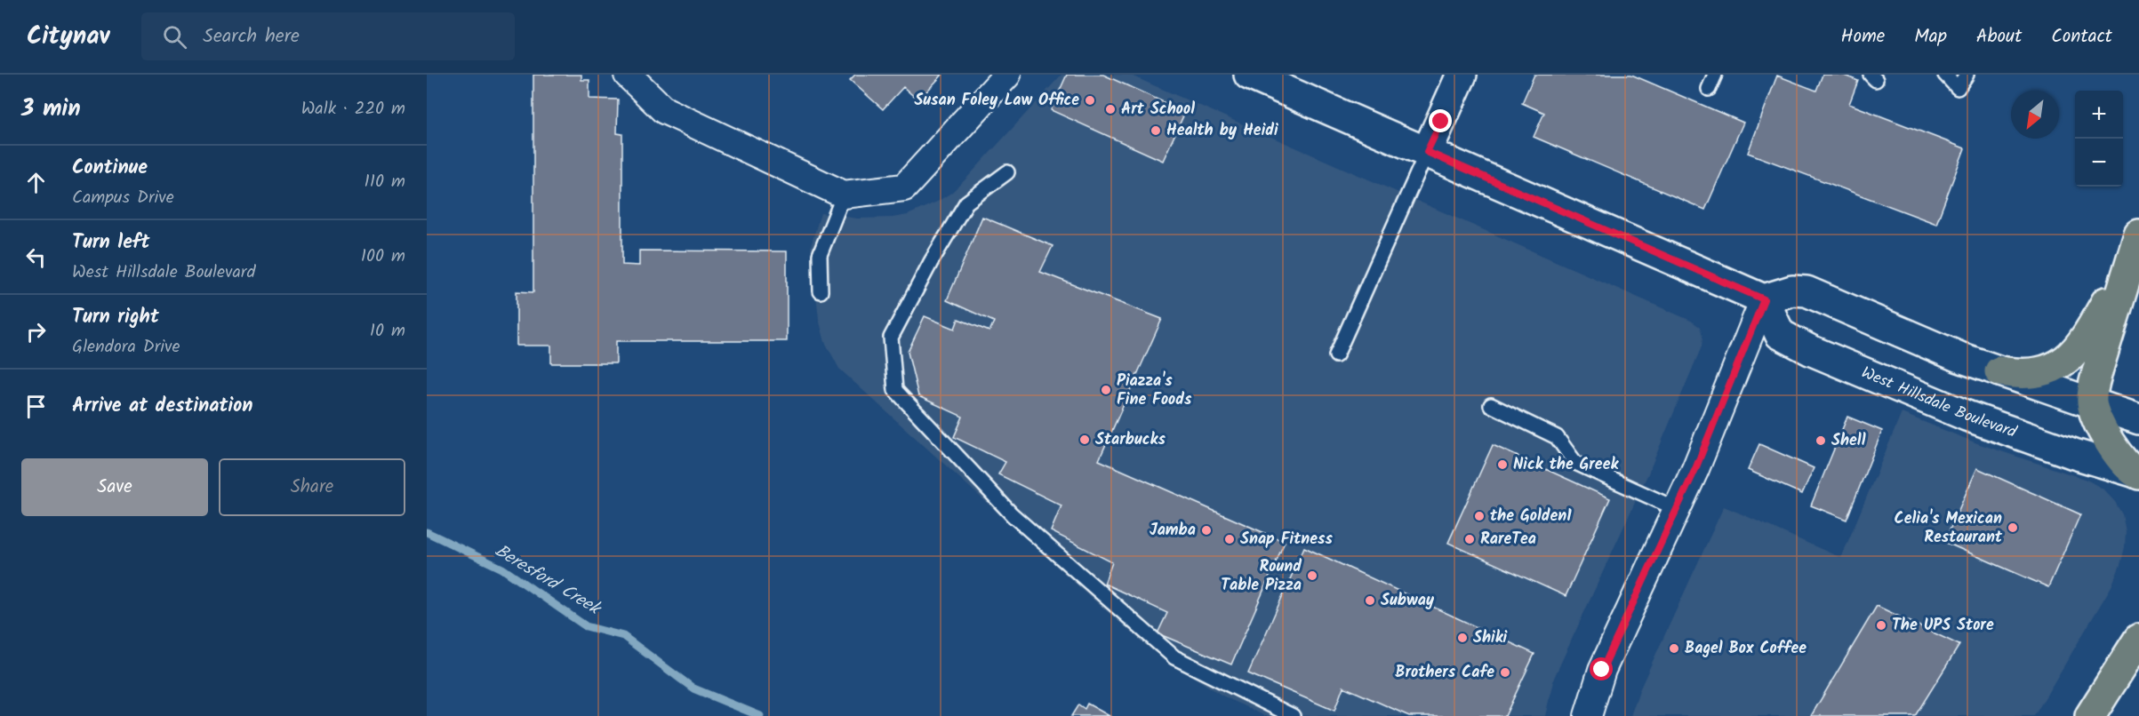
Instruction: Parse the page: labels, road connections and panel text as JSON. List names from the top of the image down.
{
  "streets": {
    "main road": ["West Hillsdale Boulevard"]
  },
  "water": ["Beresford Creek"],
  "places": [
    "Susan Foley Law Office",
    "Art School",
    "Health by Heidi",
    "Piazza's Fine Foods",
    "Starbucks",
    "Shell",
    "Nick the Greek",
    "the Golden1",
    "Celia's Mexican Restaurant",
    "Jamba",
    "Snap Fitness",
    "RareTea",
    "Round Table Pizza",
    "Subway",
    "The UPS Store",
    "Shiki",
    "Bagel Box Coffee",
    "Brothers Cafe"
  ],
  "north": "bottom left",
  "page": {
    "header": "Citynav",
    "search": "Search here",
    "nav": [
      "Home",
      "Map",
      "About",
      "Contact"
    ],
    "heading": ["3 min", "Walk · 220 m"],
    "map_buttons": ["+", "−"],
    "list": [
      ["Continue", "Campus Drive", "110 m"],
      ["Turn left", "West Hillsdale Boulevard", "100 m"],
      ["Turn right", "Glendora Drive", "10 m"],
      "Arrive at destination"
    ],
    "buttons": ["Save", "Share"]
  }
}
